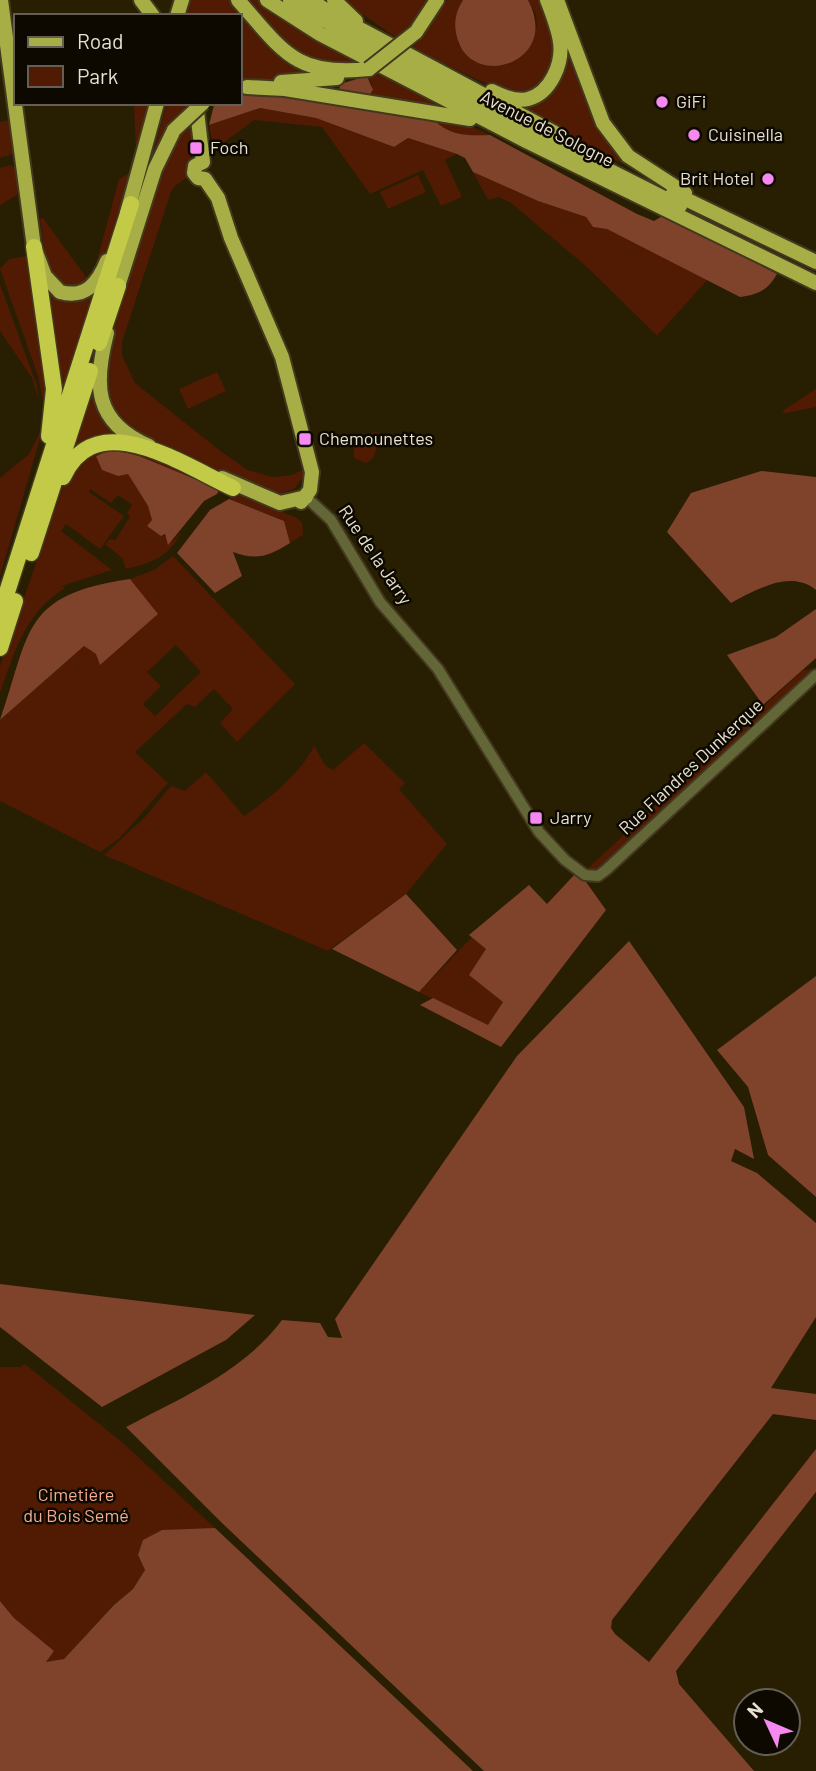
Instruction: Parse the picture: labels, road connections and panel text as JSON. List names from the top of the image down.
{
  "streets": {
    "main road": ["Avenue de Sologne"],
    "street": ["Rue de la Jarry", "Rue Flandres Dunkerque"]
  },
  "crossings": [
    ["Rue de la Jarry", "Rue Flandres Dunkerque"]
  ],
  "parks": ["Cimetière du Bois Semé"],
  "places": {
    "other": ["GiFi", "Cuisinella", "Brit Hotel"],
    "transit": ["Foch", "Chemounettes", "Jarry"]
  },
  "legend": ["Road", "Park"],
  "north": "top left"
}
